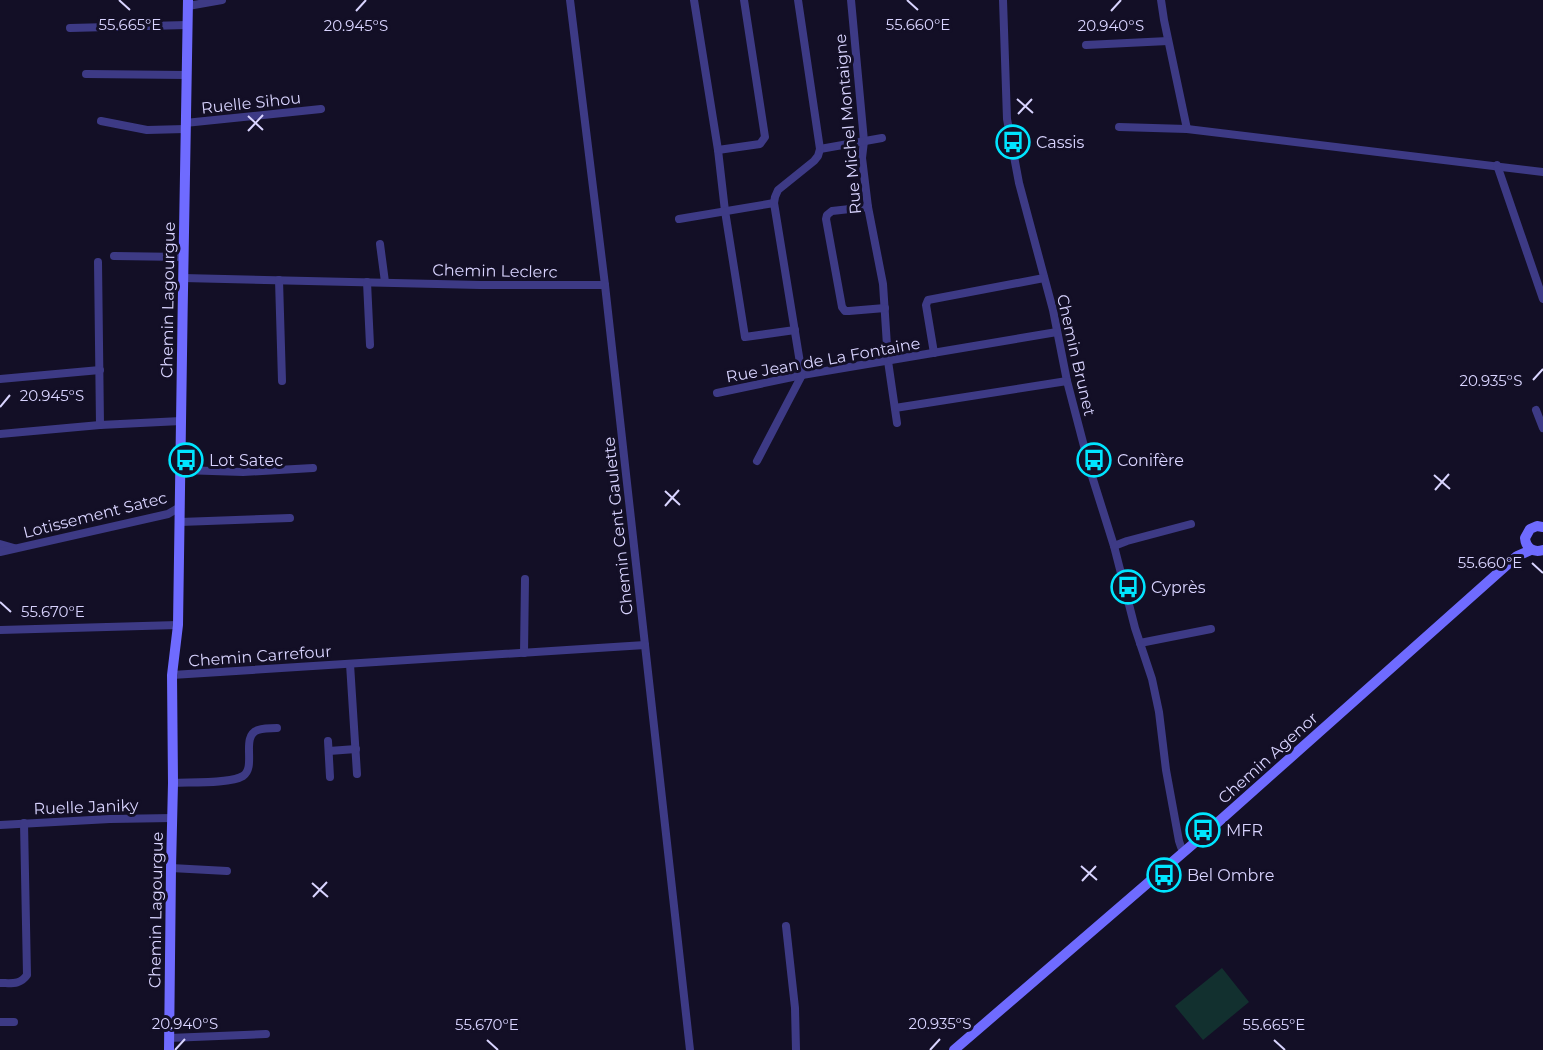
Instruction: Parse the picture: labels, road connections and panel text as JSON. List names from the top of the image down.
{
  "streets": {
    "street": [
      "Ruelle Sihou",
      "Rue Michel Montaigne",
      "Chemin Leclerc",
      "Chemin Lagourgue",
      "Chemin Brunet",
      "Rue Jean de La Fontaine",
      "Lotissement Satec",
      "Chemin Cent Gaulette",
      "Chemin Carrefour",
      "Chemin Agenor",
      "Ruelle Janiky"
    ]
  },
  "crossings": [
    ["Ruelle Sihou", "Chemin Lagourgue"],
    ["Rue Michel Montaigne", "Rue Jean de La Fontaine"],
    ["Chemin Leclerc", "Chemin Lagourgue"],
    ["Chemin Leclerc", "Chemin Cent Gaulette"],
    ["Chemin Lagourgue", "Lotissement Satec"],
    ["Chemin Lagourgue", "Chemin Carrefour"],
    ["Chemin Lagourgue", "Ruelle Janiky"],
    ["Chemin Brunet", "Rue Jean de La Fontaine"],
    ["Chemin Brunet", "Chemin Agenor"],
    ["Chemin Cent Gaulette", "Chemin Carrefour"]
  ],
  "places": {
    "bus stop": [
      "Cassis",
      "Lot Satec",
      "Conifère",
      "Cyprès",
      "MFR",
      "Bel Ombre"
    ]
  },
  "coordinates": [
    "55.665°E",
    "55.660°E",
    "20.945°S",
    "20.940°S",
    "20.935°S",
    "55.670°E"
  ]
}
